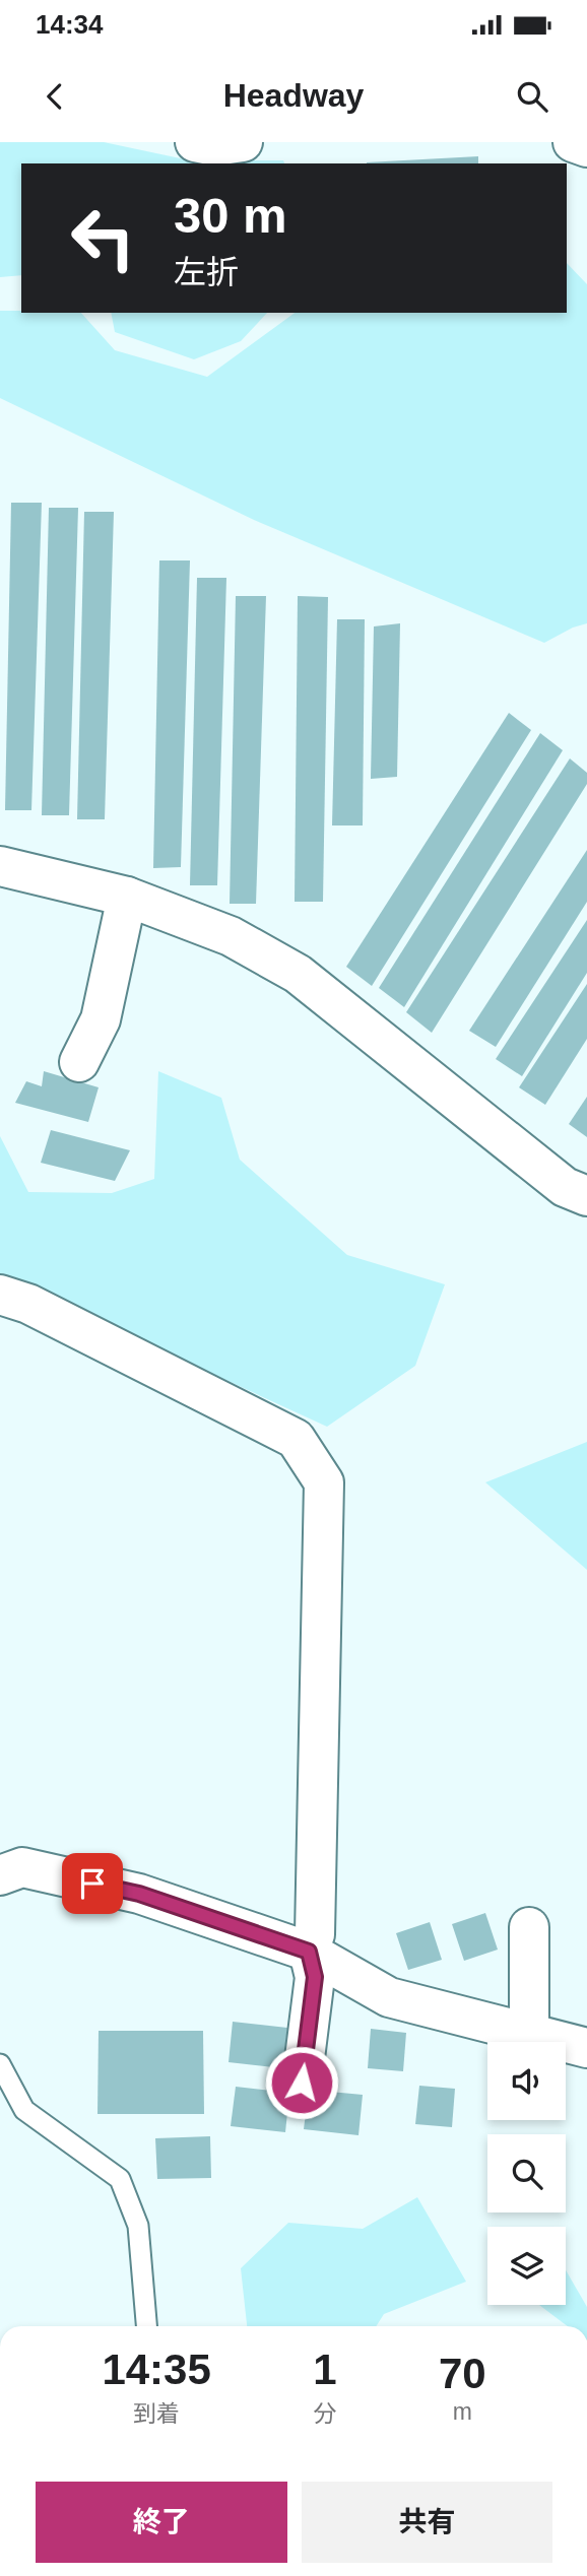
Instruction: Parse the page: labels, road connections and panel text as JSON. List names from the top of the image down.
{
  "page": {
    "status": "14:34",
    "header": "Headway",
    "turn": ["30 m", "左折"],
    "eta": [
      "14:35",
      "到着",
      "1",
      "分",
      "70",
      "m"
    ],
    "buttons": ["終了", "共有"]
  }
}
